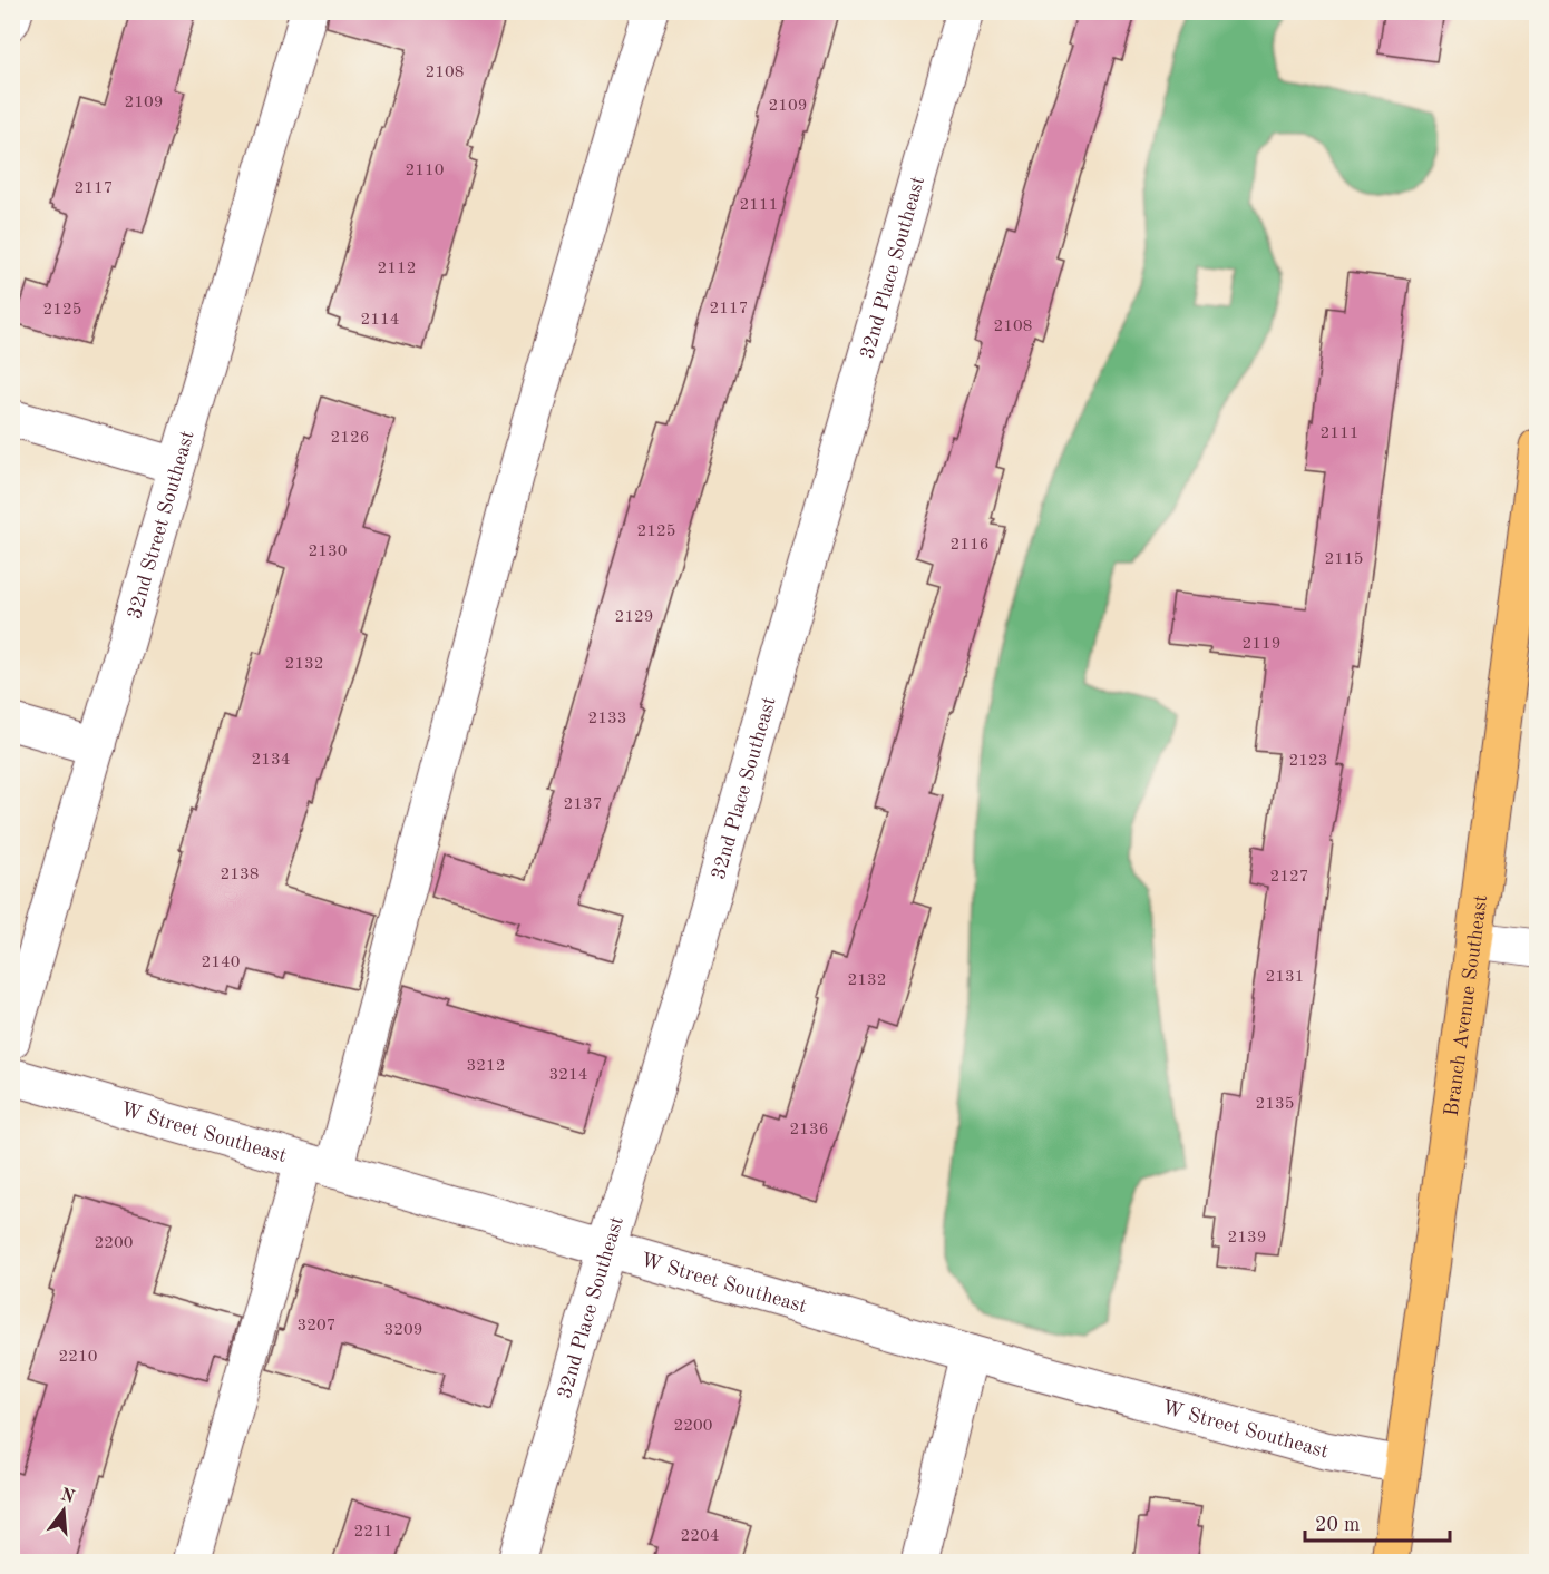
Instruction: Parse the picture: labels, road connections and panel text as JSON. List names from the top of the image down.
{
  "streets": {
    "highway": ["Branch Avenue Southeast"],
    "street": ["32nd Place Southeast", "32nd Street Southeast", "W Street Southeast"]
  },
  "crossings": [
    ["32nd Place Southeast", "W Street Southeast"],
    ["Branch Avenue Southeast", "W Street Southeast"]
  ],
  "house_numbers": [
    "2108",
    "2109",
    "2109",
    "2110",
    "2117",
    "2111",
    "2112",
    "2117",
    "2125",
    "2114",
    "2108",
    "2111",
    "2126",
    "2125",
    "2116",
    "2130",
    "2115",
    "2129",
    "2119",
    "2132",
    "2133",
    "2134",
    "2123",
    "2137",
    "2138",
    "2127",
    "2140",
    "2131",
    "2132",
    "3212",
    "3214",
    "2135",
    "2136",
    "2139",
    "2200",
    "3207",
    "3209",
    "2210",
    "2200",
    "2211",
    "2204"
  ],
  "scale_bar": "20 m",
  "north": "top"
}
